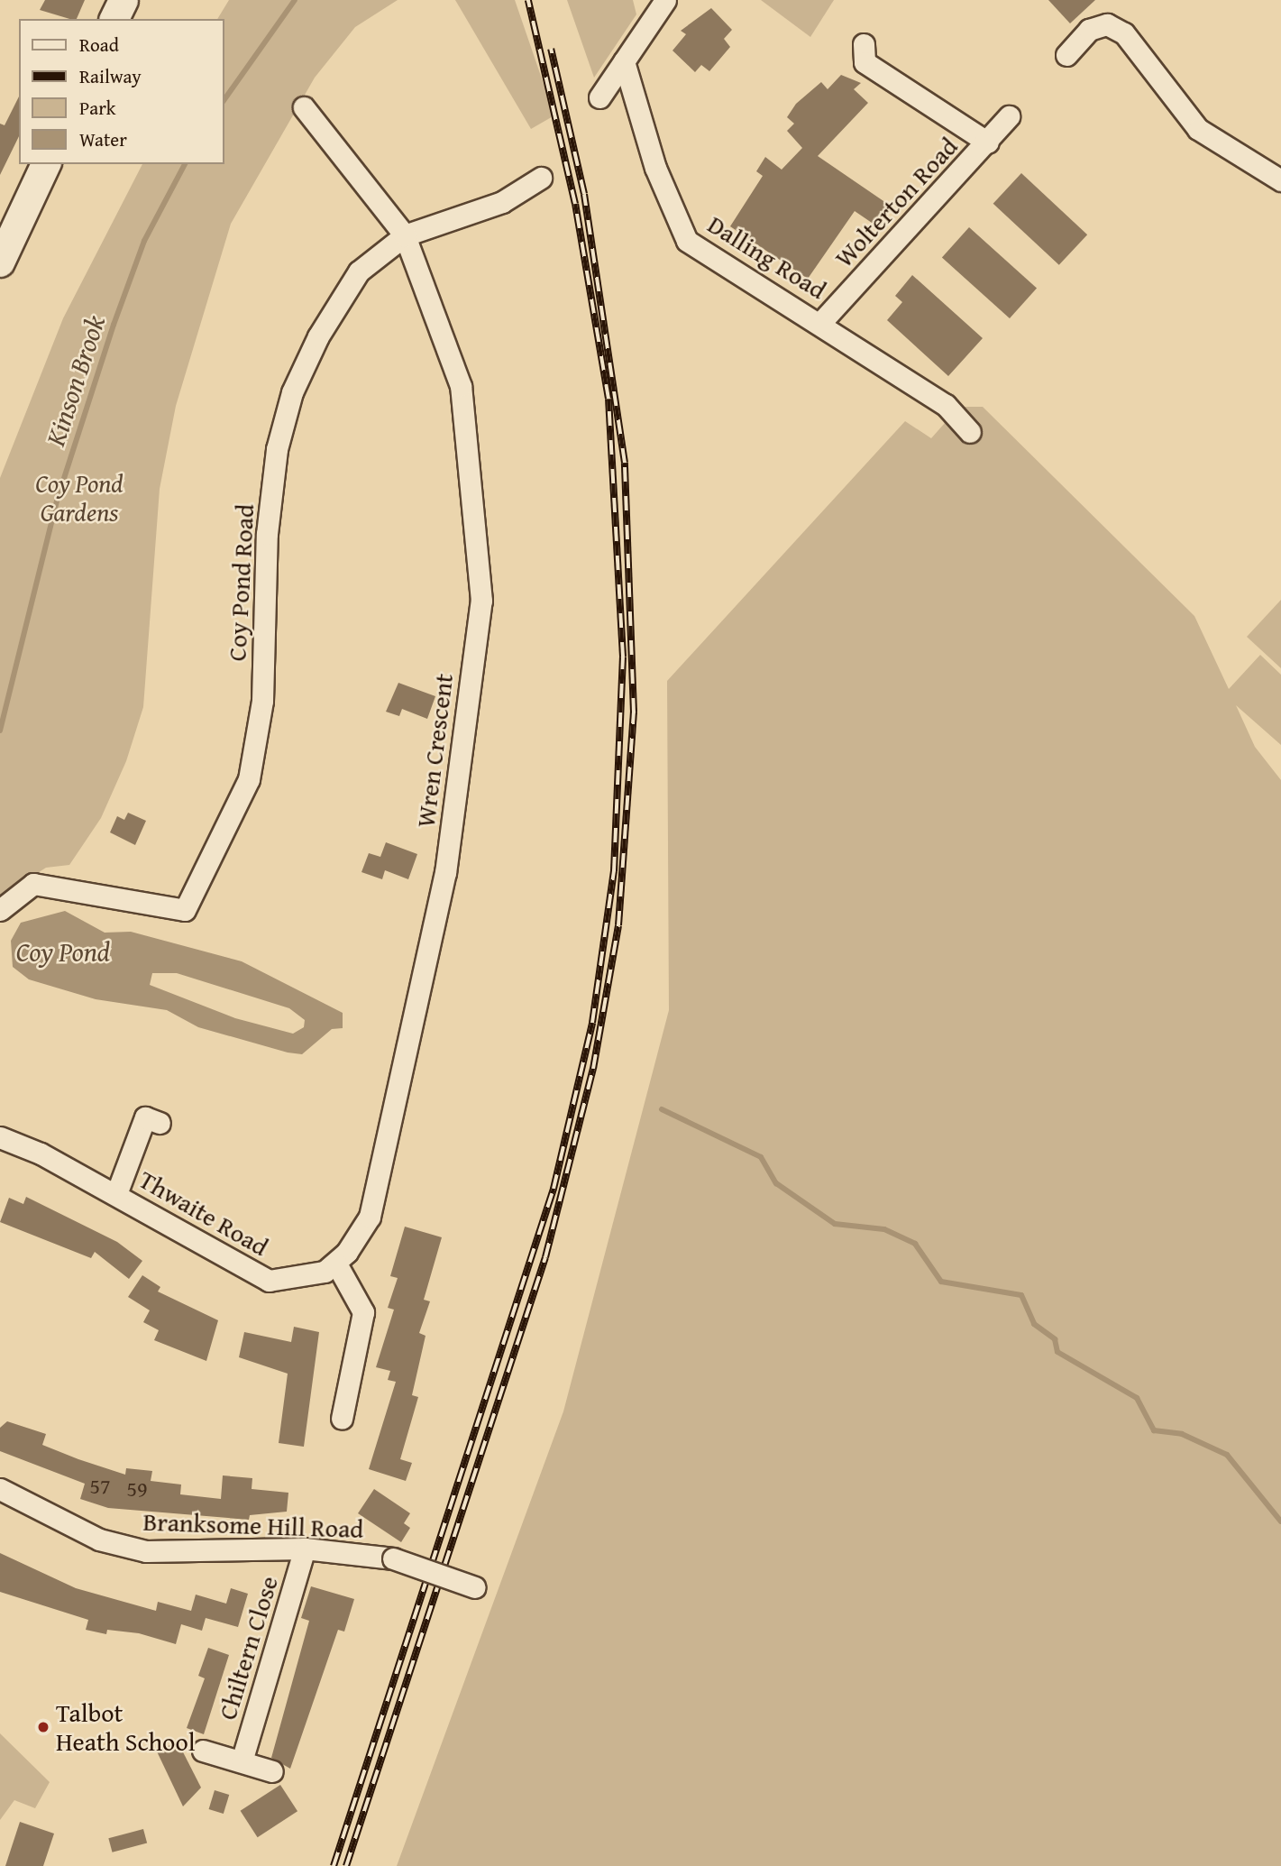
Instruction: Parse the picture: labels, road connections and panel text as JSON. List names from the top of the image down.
{
  "streets": {
    "street": [
      "Wolterton Road",
      "Dalling Road",
      "Coy Pond Road",
      "Wren Crescent",
      "Thwaite Road",
      "Branksome Hill Road",
      "Chiltern Close"
    ]
  },
  "crossings": [
    ["Wolterton Road", "Dalling Road"],
    ["Coy Pond Road", "Wren Crescent"],
    ["Wren Crescent", "Thwaite Road"],
    ["Branksome Hill Road", "Chiltern Close"]
  ],
  "water": ["Kinson Brook", "Coy Pond"],
  "parks": ["Coy Pond Gardens"],
  "places": ["Talbot Heath School"],
  "house_numbers": ["57", "59"],
  "legend": [
    "Road",
    "Railway",
    "Park",
    "Water"
  ]
}
